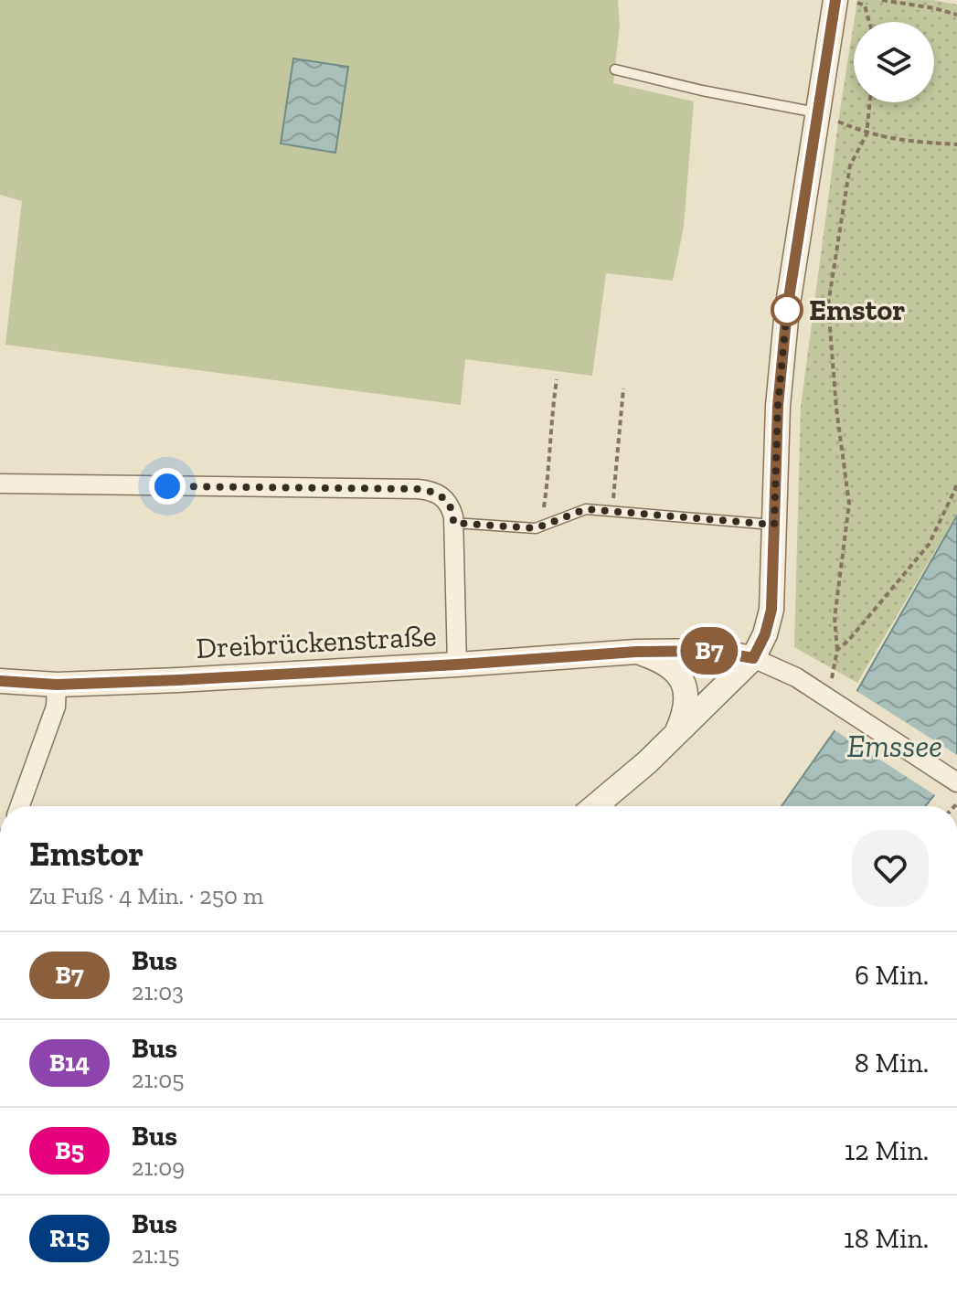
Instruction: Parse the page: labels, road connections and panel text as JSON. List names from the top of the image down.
{
  "streets": {
    "street": ["Dreibrückenstraße"]
  },
  "water": ["Emssee"],
  "places": ["Emstor"],
  "lines": ["bus line B7"],
  "page": {
    "on_map": "B7",
    "heading": ["Emstor", "Zu Fuß · 4 Min. · 250 m"],
    "list": [
      {
        "mark": "B7",
        "name": "Bus",
        "note": "21:03",
        "value": "6 Min."
      },
      {
        "mark": "B14",
        "name": "Bus",
        "note": "21:05",
        "value": "8 Min."
      },
      {
        "mark": "B5",
        "name": "Bus",
        "note": "21:09",
        "value": "12 Min."
      },
      {
        "mark": "R15",
        "name": "Bus",
        "note": "21:15",
        "value": "18 Min."
      }
    ]
  }
}
